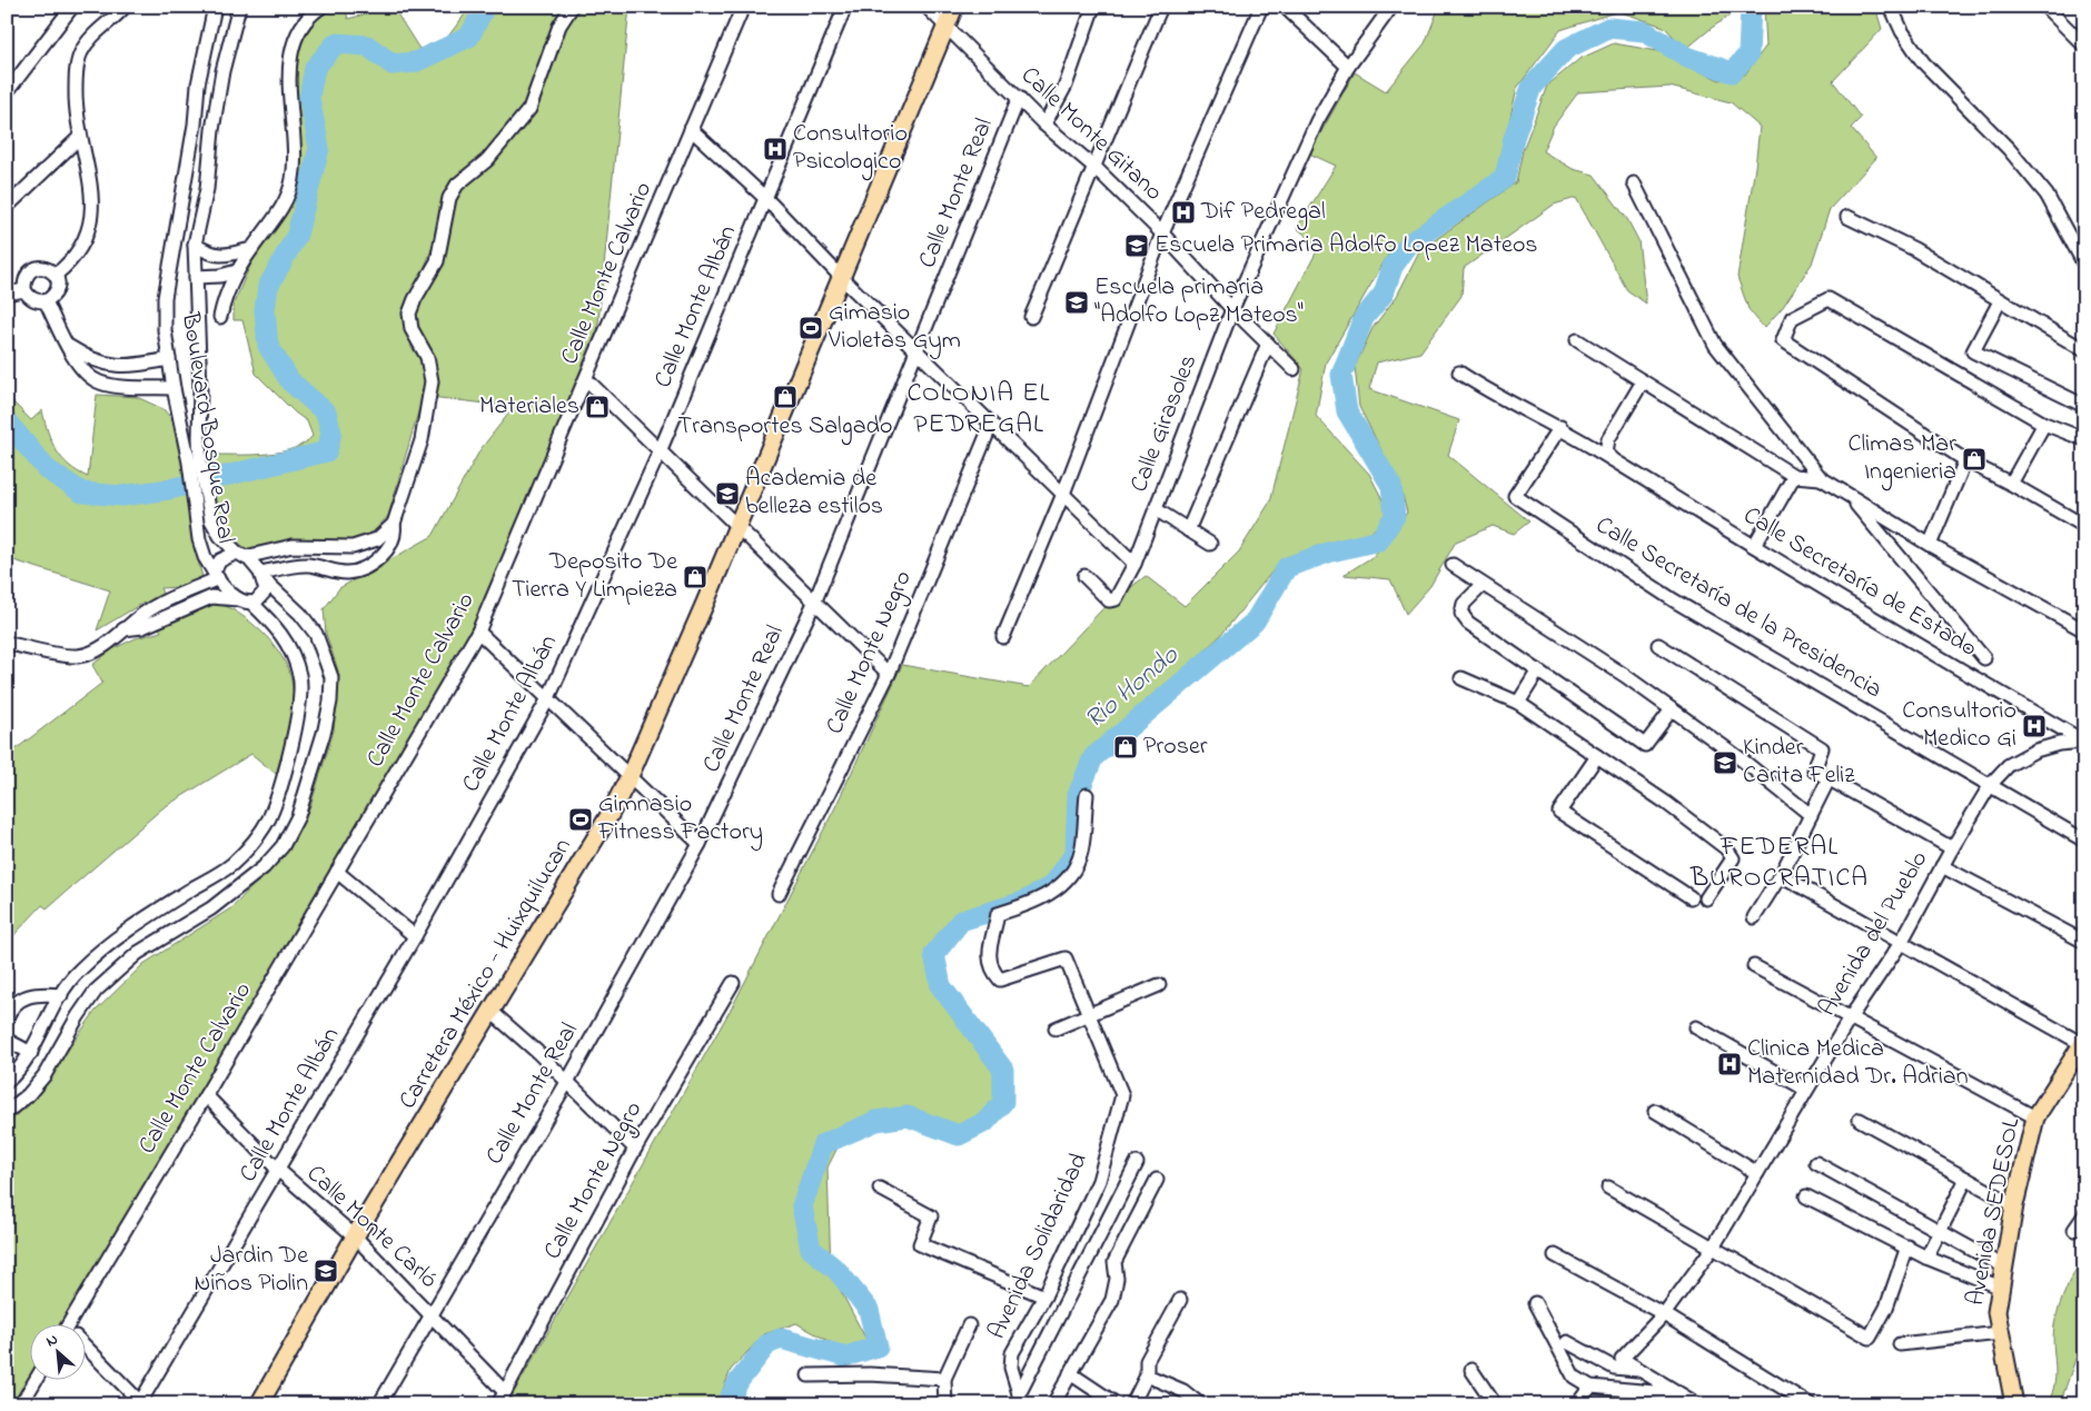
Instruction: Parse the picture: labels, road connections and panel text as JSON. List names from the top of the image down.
{
  "streets": {
    "main road": ["Carretera México - Huixquilucan", "Avenida SEDESOL"],
    "street": [
      "Calle Monte Gitano",
      "Calle Monte Real",
      "Calle Monte Calvario",
      "Calle Monte Albán",
      "Calle Girasoles",
      "Boulevard Bosque Real",
      "Calle Secretaría de Estado",
      "Calle Secretaría de la Presidencia",
      "Calle Monte Negro",
      "Avenida del Pueblo",
      "Calle Monte Carló",
      "Avenida Solidaridad"
    ]
  },
  "crossings": [
    ["Calle Monte Gitano", "Calle Monte Real"],
    ["Calle Monte Gitano", "Calle Girasoles"],
    ["Calle Monte Gitano", "Carretera México - Huixquilucan"],
    ["Calle Monte Real", "Calle Monte Carló"],
    ["Calle Monte Calvario", "Calle Monte Carló"],
    ["Calle Monte Albán", "Calle Monte Carló"],
    ["Calle Secretaría de Estado", "Calle Secretaría de la Presidencia"],
    ["Calle Secretaría de Estado", "Avenida del Pueblo"],
    ["Calle Secretaría de la Presidencia", "Avenida del Pueblo"],
    ["Calle Monte Negro", "Calle Monte Carló"],
    ["Carretera México - Huixquilucan", "Calle Monte Carló"]
  ],
  "districts": ["COLONIA EL PEDREGAL", "FEDERAL BUROCRATICA"],
  "water": ["Rio Hondo"],
  "places": {
    "hospital": [
      "Consultorio Psicologico",
      "Dif Pedregal",
      "Consultorio Medico Gi",
      "Clinica Medica Maternidad Dr. Adrian"
    ],
    "school or university": [
      "Escuela Primaria Adolfo Lopez Mateos",
      "Escuela primaria \"Adolfo Lopz Mateos\"",
      "Academia de belleza estilos",
      "Kinder Carita Feliz",
      "Jardin De Niños Piolin"
    ],
    "sports": ["Gimasio Violetas Gym", "Gimnasio Fitness Factory"],
    "shop": [
      "Transportes Salgado",
      "Materiales",
      "Climas Mar Ingenieria",
      "Deposito De Tierra Y Limpieza",
      "Proser"
    ]
  },
  "north": "top left"
}
